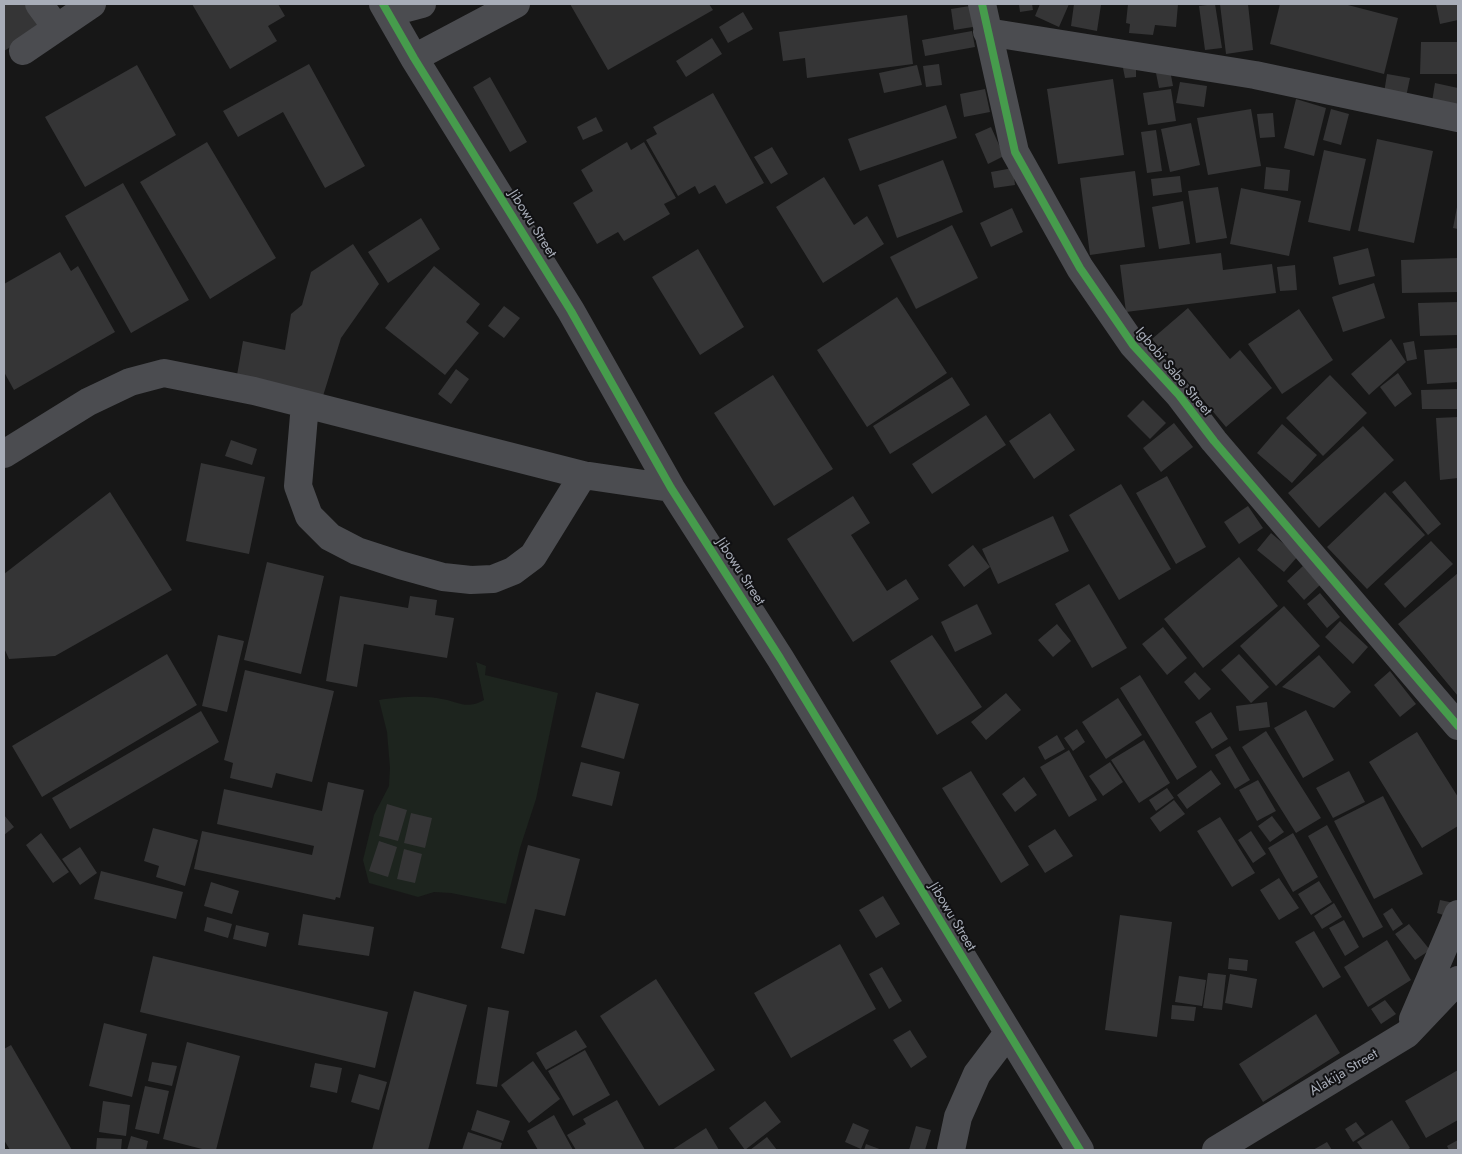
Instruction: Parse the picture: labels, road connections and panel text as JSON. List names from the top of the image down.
{
  "streets": {
    "street": ["Jibowu Street", "Igbobi Sabe Street", "Alakija Street"]
  }
}
